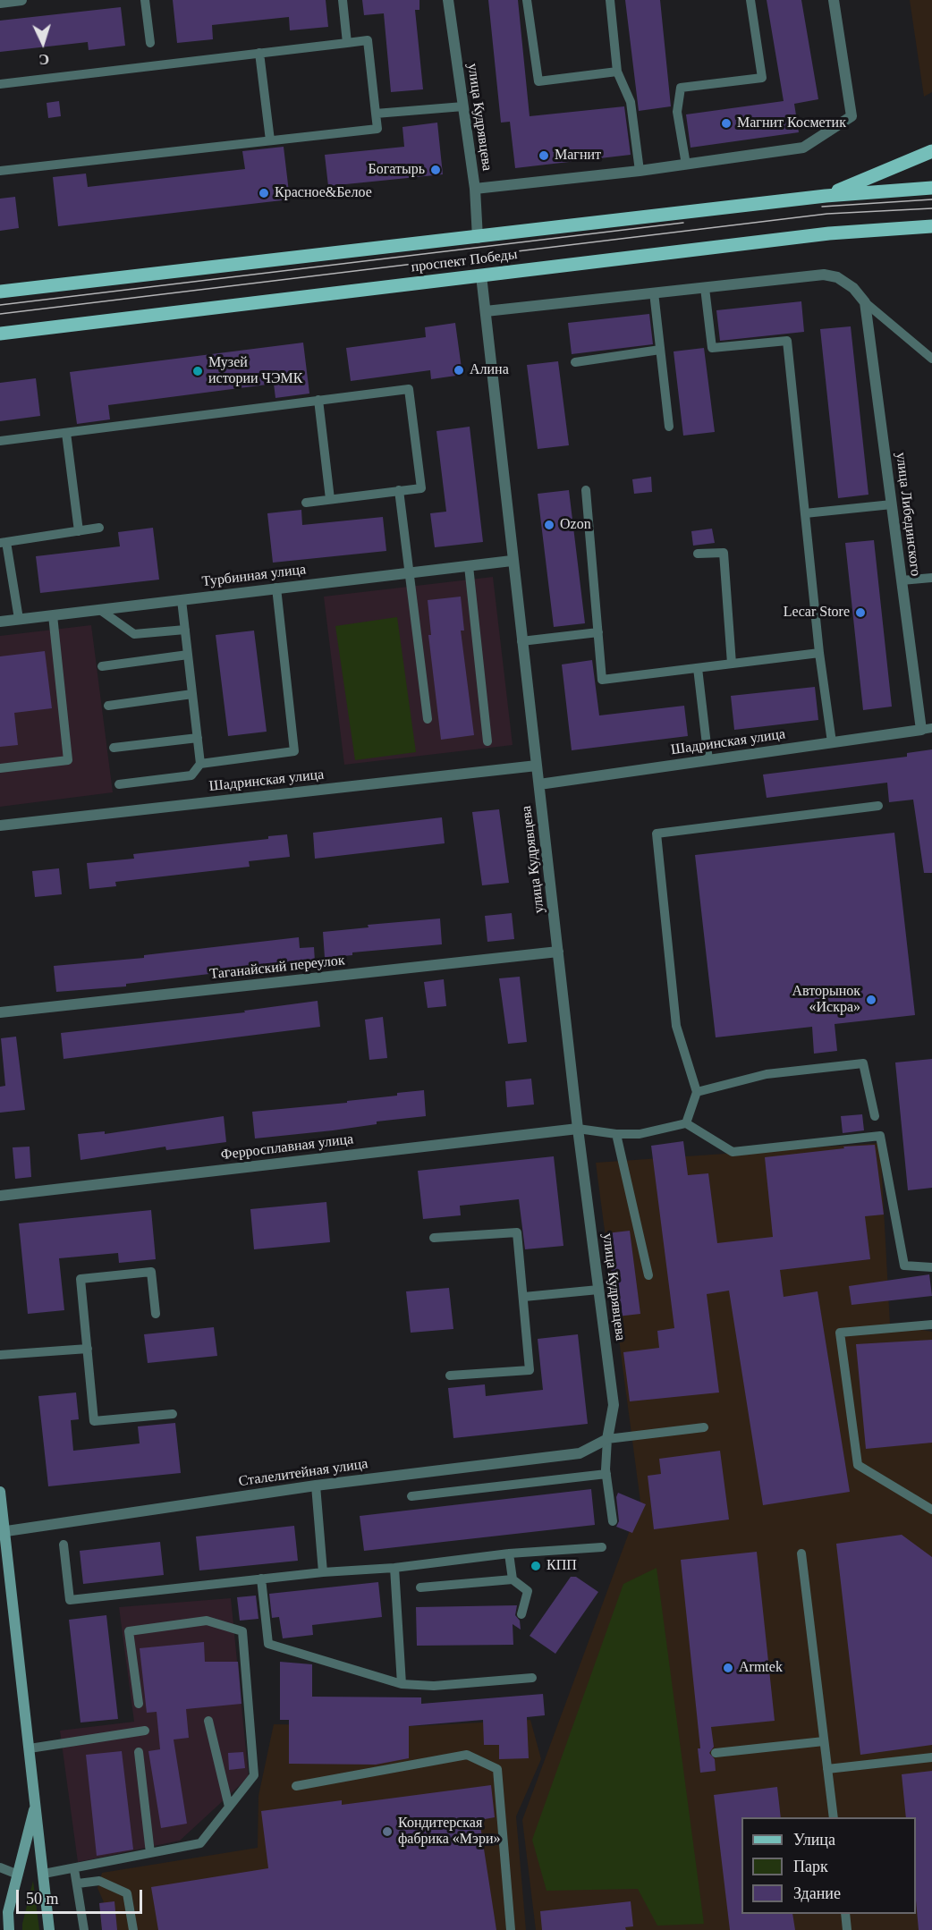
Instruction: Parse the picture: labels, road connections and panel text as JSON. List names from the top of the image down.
{
  "streets": {
    "main road": ["проспект Победы"],
    "street": [
      "улица Кудрявцева",
      "улица Либединского",
      "Турбинная улица",
      "Шадринская улица",
      "Таганайский переулок",
      "Ферросплавная улица",
      "Сталелитейная улица"
    ]
  },
  "crossings": [
    ["улица Кудрявцева", "проспект Победы"],
    ["улица Кудрявцева", "Турбинная улица"],
    ["улица Кудрявцева", "Шадринская улица"],
    ["улица Кудрявцева", "Таганайский переулок"],
    ["улица Кудрявцева", "Ферросплавная улица"],
    ["улица Кудрявцева", "Сталелитейная улица"],
    ["улица Либединского", "Шадринская улица"]
  ],
  "places": [
    "Магнит Косметик",
    "Магнит",
    "Богатырь",
    "Красное&Белое",
    "Алина",
    "Музей истории ЧЭМК",
    "Ozon",
    "Lecar Store",
    "Авторынок «Искра»",
    "КПП",
    "Armtek",
    "Кондитерская фабрика «Мэри»"
  ],
  "legend": ["Улица", "Парк", "Здание"],
  "scale_bar": "50 m",
  "north": "bottom"
}
